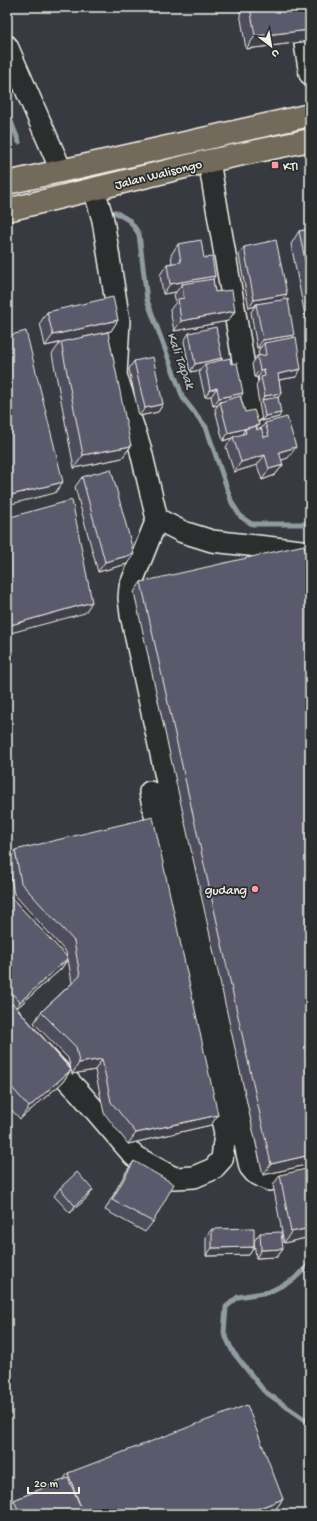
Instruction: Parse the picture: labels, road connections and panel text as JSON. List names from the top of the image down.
{
  "streets": {
    "highway": ["Jalan Walisongo"]
  },
  "water": ["Kali Tapak"],
  "places": {
    "transit": ["KTI"],
    "other": ["gudang"]
  },
  "scale_bar": "20 m",
  "north": "bottom right"
}
